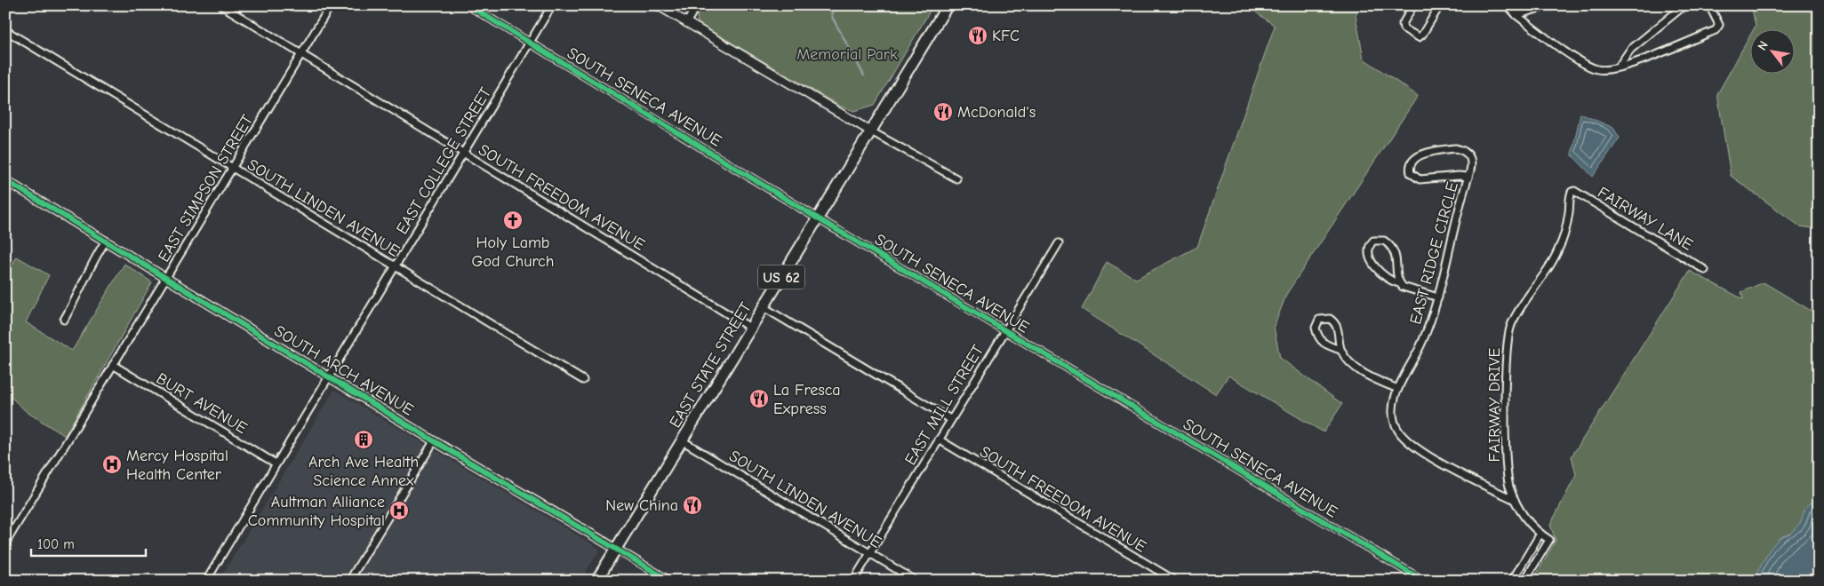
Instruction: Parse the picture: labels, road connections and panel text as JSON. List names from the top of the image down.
{
  "streets": {
    "highway": ["US 62", "EAST STATE STREET"],
    "street": [
      "SOUTH SENECA AVENUE",
      "EAST COLLEGE STREET",
      "EAST SIMPSON STREET",
      "SOUTH FREEDOM AVENUE",
      "SOUTH LINDEN AVENUE",
      "FAIRWAY LANE",
      "EAST RIDGE CIRCLE",
      "SOUTH ARCH AVENUE",
      "BURT AVENUE",
      "EAST MILL STREET",
      "FAIRWAY DRIVE"
    ]
  },
  "crossings": [
    ["SOUTH SENECA AVENUE", "EAST COLLEGE STREET"],
    ["SOUTH SENECA AVENUE", "EAST STATE STREET"],
    ["SOUTH SENECA AVENUE", "EAST MILL STREET"],
    ["EAST COLLEGE STREET", "SOUTH FREEDOM AVENUE"],
    ["EAST COLLEGE STREET", "SOUTH LINDEN AVENUE"],
    ["EAST COLLEGE STREET", "SOUTH ARCH AVENUE"],
    ["EAST COLLEGE STREET", "BURT AVENUE"],
    ["EAST SIMPSON STREET", "SOUTH FREEDOM AVENUE"],
    ["EAST SIMPSON STREET", "SOUTH LINDEN AVENUE"],
    ["EAST SIMPSON STREET", "SOUTH ARCH AVENUE"],
    ["EAST SIMPSON STREET", "BURT AVENUE"],
    ["SOUTH FREEDOM AVENUE", "EAST STATE STREET"],
    ["SOUTH FREEDOM AVENUE", "EAST MILL STREET"],
    ["SOUTH LINDEN AVENUE", "EAST STATE STREET"],
    ["SOUTH LINDEN AVENUE", "EAST MILL STREET"],
    ["FAIRWAY LANE", "FAIRWAY DRIVE"],
    ["EAST RIDGE CIRCLE", "FAIRWAY DRIVE"],
    ["EAST STATE STREET", "SOUTH ARCH AVENUE"]
  ],
  "parks": ["Memorial Park"],
  "places": {
    "restaurant": [
      "KFC",
      "McDonald's",
      "La Fresca Express",
      "New China"
    ],
    "church": ["Holy Lamb God Church"],
    "building": ["Arch Ave Health Science Annex"],
    "hospital": ["Mercy Hospital Health Center", "Aultman Alliance Community Hospital"]
  },
  "scale_bar": "100 m",
  "north": "top left"
}
